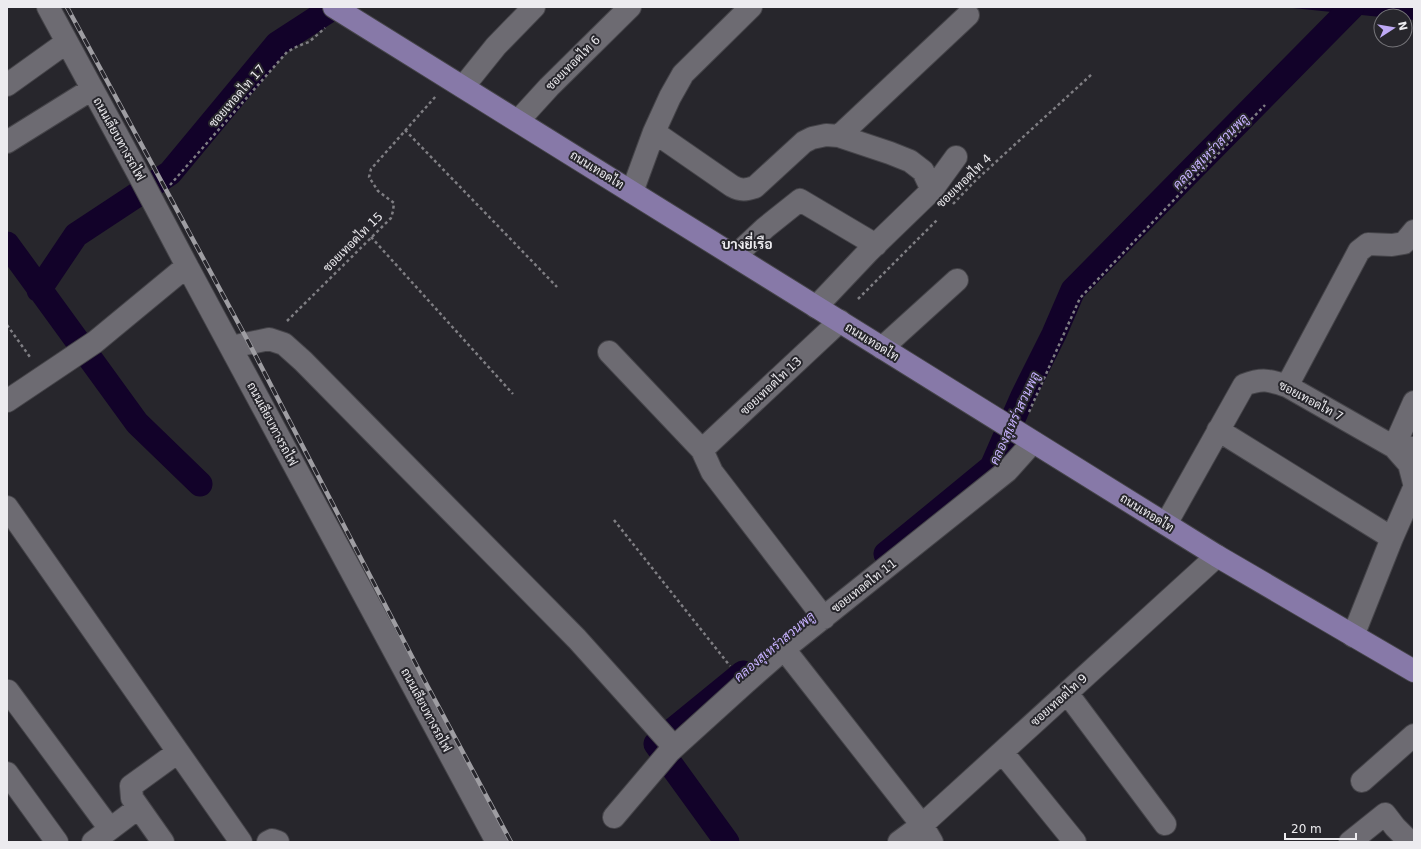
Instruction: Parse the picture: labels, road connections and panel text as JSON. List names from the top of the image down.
{
  "streets": {
    "main road": ["ถนนเทอดไท"],
    "street": [
      "ซอยเทอดไท 6",
      "ถนนเลียบทางรถไฟ",
      "ซอยเทอดไท 13",
      "ซอยเทอดไท 7",
      "ซอยเทอดไท 11",
      "ซอยเทอดไท 9"
    ],
    "path": ["ซอยเทอดไท 17", "ซอยเทอดไท 4", "ซอยเทอดไท 15"]
  },
  "crossings": [
    ["ซอยเทอดไท 6", "ถนนเทอดไท"],
    ["ซอยเทอดไท 17", "ถนนเลียบทางรถไฟ"],
    ["ซอยเทอดไท 17", "ถนนเทอดไท"],
    ["ถนนเทอดไท", "ซอยเทอดไท 15"],
    ["ถนนเทอดไท", "ซอยเทอดไท 13"],
    ["ถนนเทอดไท", "ซอยเทอดไท 7"],
    ["ถนนเทอดไท", "ซอยเทอดไท 11"],
    ["ถนนเทอดไท", "ซอยเทอดไท 9"]
  ],
  "districts": ["บางยี่เรือ"],
  "water": ["คลองสุเหร่าสวนพลู"],
  "scale_bar": "20 m",
  "north": "right"
}
